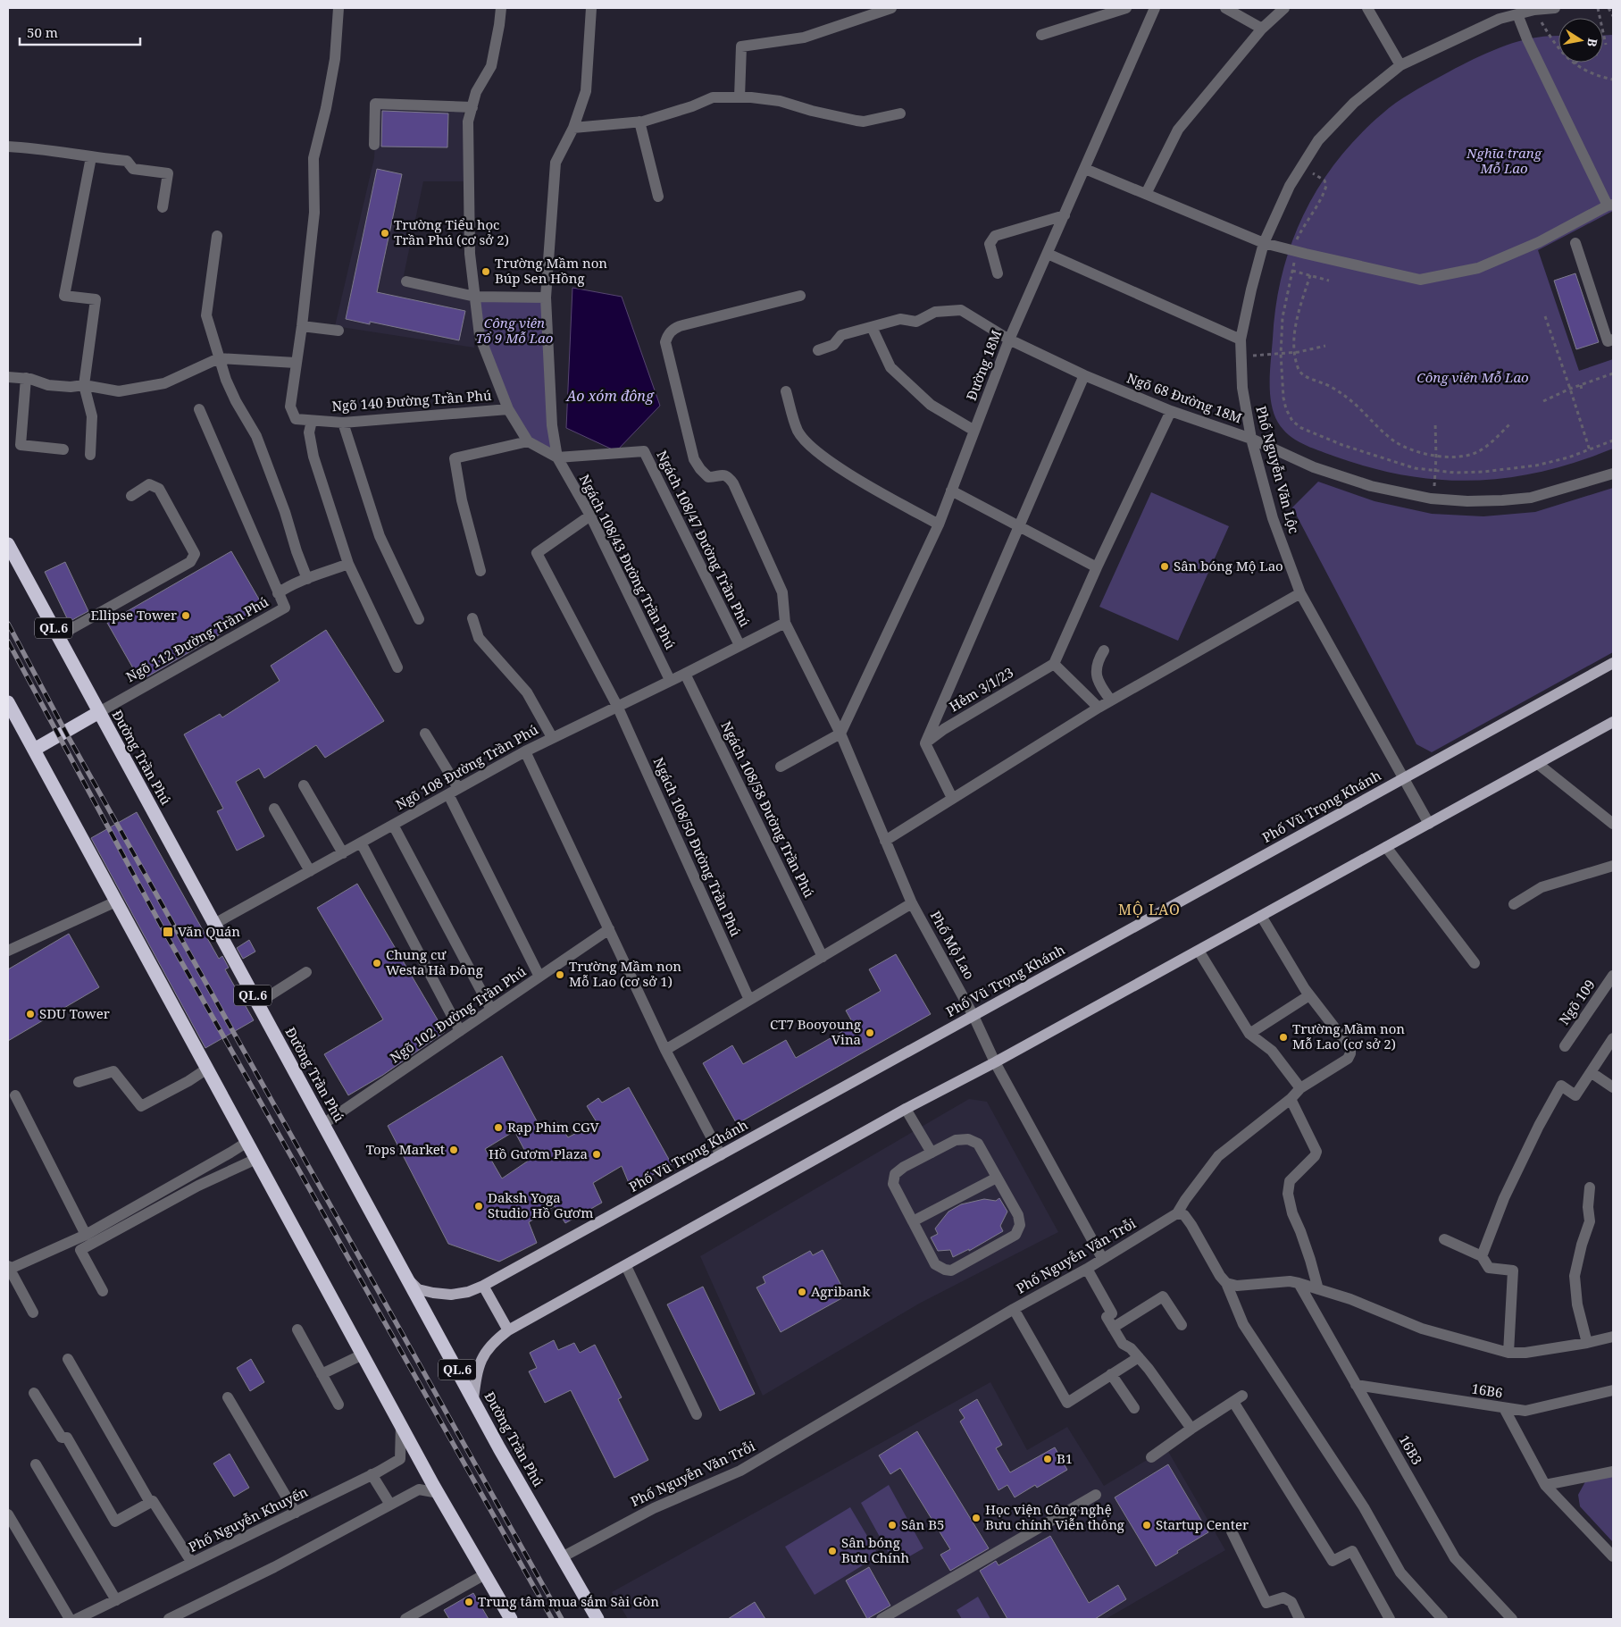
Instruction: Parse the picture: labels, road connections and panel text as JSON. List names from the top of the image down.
{
  "streets": {
    "highway": ["QL.6", "Đường Trần Phú"],
    "main road": ["Phố Vũ Trọng Khánh"],
    "street": [
      "Đường 18M",
      "Ngõ 68 Đường 18M",
      "Ngõ 140 Đường Trần Phú",
      "Phố Nguyễn Văn Lộc",
      "Ngách 108/47 Đường Trần Phú",
      "Ngách 108/43 Đường Trần Phú",
      "Ngõ 112 Đường Trần Phú",
      "Hẻm 3/1/23",
      "Ngõ 108 Đường Trần Phú",
      "Ngách 108/58 Đường Trần Phú",
      "Ngách 108/50 Đường Trần Phú",
      "Phố Mộ Lao",
      "Ngõ 109",
      "Ngõ 102 Đường Trần Phú",
      "Phố Nguyễn Văn Trỗi",
      "16B6",
      "16B3",
      "Phố Nguyễn Khuyến"
    ]
  },
  "crossings": [
    ["Đường 18M", "Ngõ 68 Đường 18M"],
    ["Đường 18M", "Phố Mộ Lao"],
    ["Ngõ 68 Đường 18M", "Phố Nguyễn Văn Lộc"],
    ["Phố Nguyễn Văn Lộc", "Phố Vũ Trọng Khánh"],
    ["Ngách 108/47 Đường Trần Phú", "Ngách 108/43 Đường Trần Phú"],
    ["Ngách 108/47 Đường Trần Phú", "Ngõ 108 Đường Trần Phú"],
    ["Ngách 108/43 Đường Trần Phú", "Ngõ 108 Đường Trần Phú"],
    ["Ngách 108/43 Đường Trần Phú", "Ngách 108/50 Đường Trần Phú"],
    ["Ngõ 112 Đường Trần Phú", "Đường Trần Phú"],
    ["Đường Trần Phú", "Ngõ 108 Đường Trần Phú"],
    ["Đường Trần Phú", "Phố Vũ Trọng Khánh"],
    ["Đường Trần Phú", "Ngõ 102 Đường Trần Phú"],
    ["Đường Trần Phú", "Phố Nguyễn Văn Trỗi"],
    ["Ngõ 108 Đường Trần Phú", "Ngách 108/58 Đường Trần Phú"],
    ["Ngõ 108 Đường Trần Phú", "Ngách 108/50 Đường Trần Phú"],
    ["Ngõ 108 Đường Trần Phú", "Phố Mộ Lao"],
    ["Phố Vũ Trọng Khánh", "Phố Mộ Lao"],
    ["Phố Mộ Lao", "Phố Nguyễn Văn Trỗi"],
    ["16B6", "16B3"]
  ],
  "districts": ["MỘ LAO"],
  "water": ["Ao xóm đông"],
  "parks": ["Nghĩa trang Mỗ Lao", "Công viên Tổ 9 Mỗ Lao", "Công viên Mỗ Lao"],
  "places": {
    "other": [
      "Trường Tiểu học Trần Phú (cơ sở 2)",
      "Trường Mầm non Búp Sen Hồng",
      "Sân bóng Mộ Lao",
      "Ellipse Tower",
      "Chung cư Westa Hà Đông",
      "Trường Mầm non Mỗ Lao (cơ sở 1)",
      "SDU Tower",
      "CT7 Booyoung Vina",
      "Trường Mầm non Mỗ Lao (cơ sở 2)",
      "Rạp Phim CGV",
      "Tops Market",
      "Hồ Gươm Plaza",
      "Daksh Yoga Studio Hồ Gươm",
      "Agribank",
      "B1",
      "Học viện Công nghệ Bưu chính Viễn thông",
      "Sân B5",
      "Startup Center",
      "Sân bóng Bưu Chính",
      "Trung tâm mua sắm Sài Gòn"
    ],
    "transit": ["Văn Quán"]
  },
  "scale_bar": "50 m",
  "north": "right"
}
